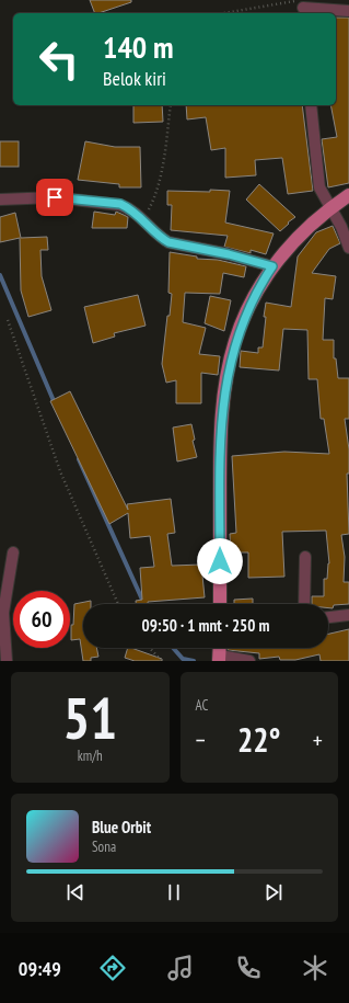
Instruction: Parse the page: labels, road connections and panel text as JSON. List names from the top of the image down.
{
  "page": {
    "turn": ["140 m", "Belok kiri"],
    "limit": "60",
    "trip": "09:50 · 1 mnt · 250 m",
    "tile": [
      ["51", "km/h"],
      "AC"
    ],
    "heat": ["−", "22°", "+"],
    "song": ["Blue Orbit", "Sona"],
    "tabs": "09:49"
  }
}
